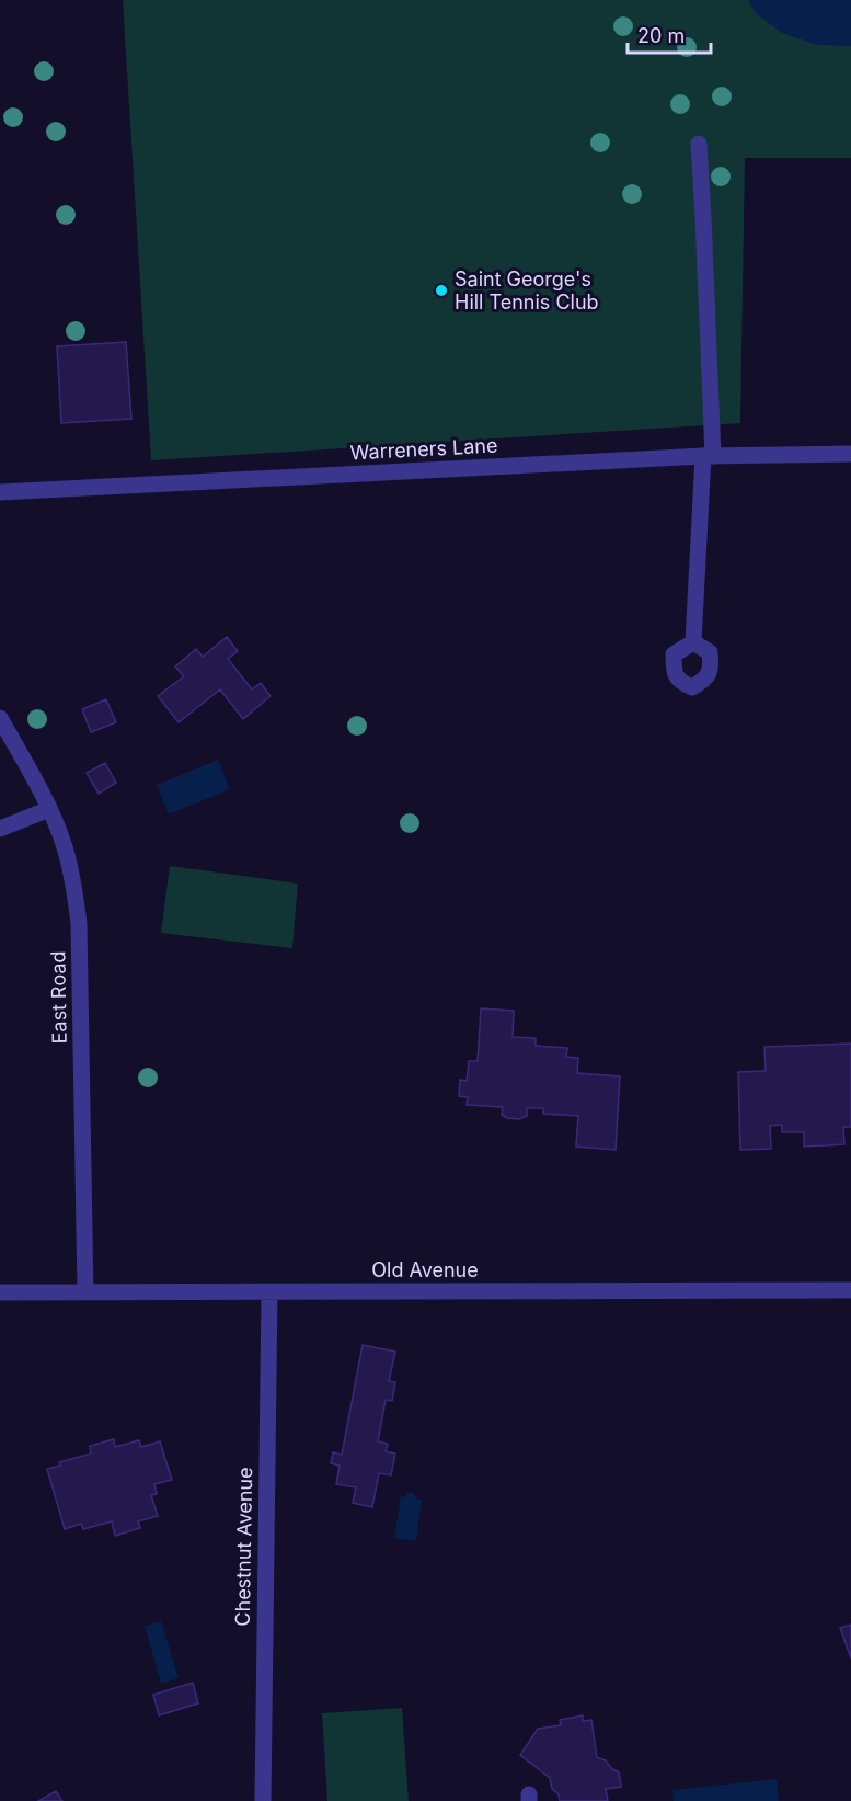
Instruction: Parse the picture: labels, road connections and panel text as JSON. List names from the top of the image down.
{
  "streets": {
    "street": [
      "Warreners Lane",
      "East Road",
      "Old Avenue",
      "Chestnut Avenue"
    ]
  },
  "crossings": [
    ["East Road", "Old Avenue"],
    ["Old Avenue", "Chestnut Avenue"]
  ],
  "places": ["Saint George's Hill Tennis Club"],
  "scale_bar": "20 m"
}
